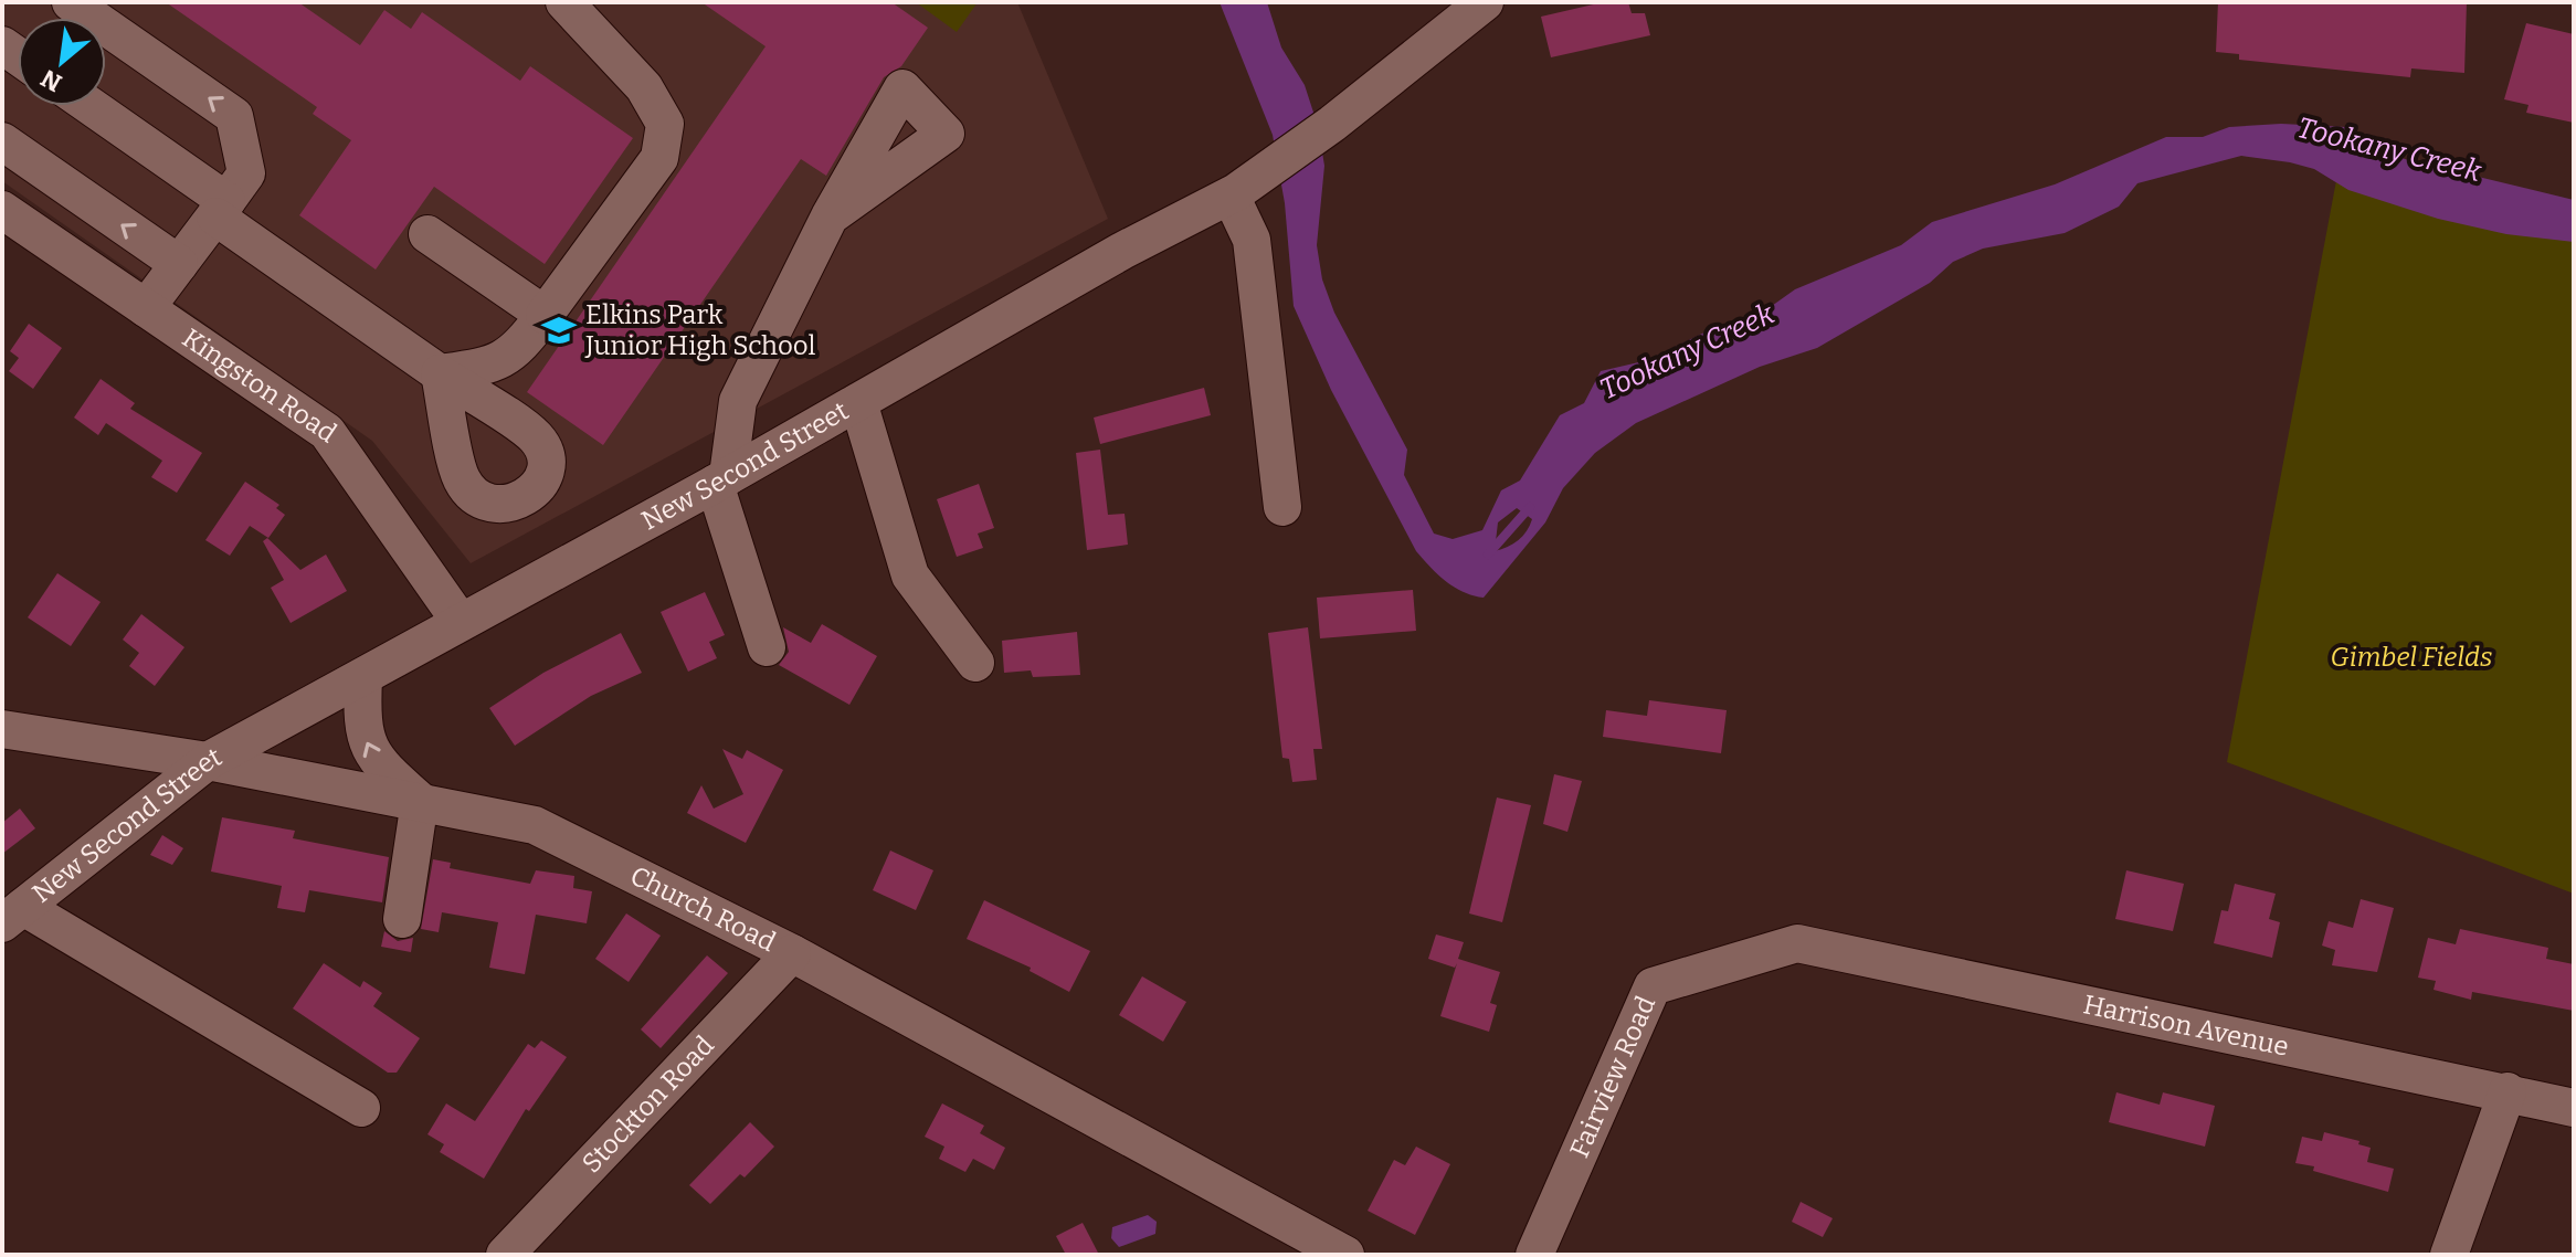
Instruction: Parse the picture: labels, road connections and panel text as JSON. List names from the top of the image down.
{
  "streets": {
    "street": [
      "Kingston Road",
      "New Second Street",
      "Church Road",
      "Harrison Avenue",
      "Fairview Road",
      "Stockton Road"
    ]
  },
  "crossings": [
    ["Kingston Road", "New Second Street"],
    ["New Second Street", "Church Road"],
    ["Church Road", "Stockton Road"],
    ["Harrison Avenue", "Fairview Road"]
  ],
  "water": ["Tookany Creek"],
  "parks": ["Gimbel Fields"],
  "places": {
    "school or university": ["Elkins Park Junior High School"]
  },
  "north": "bottom left"
}
